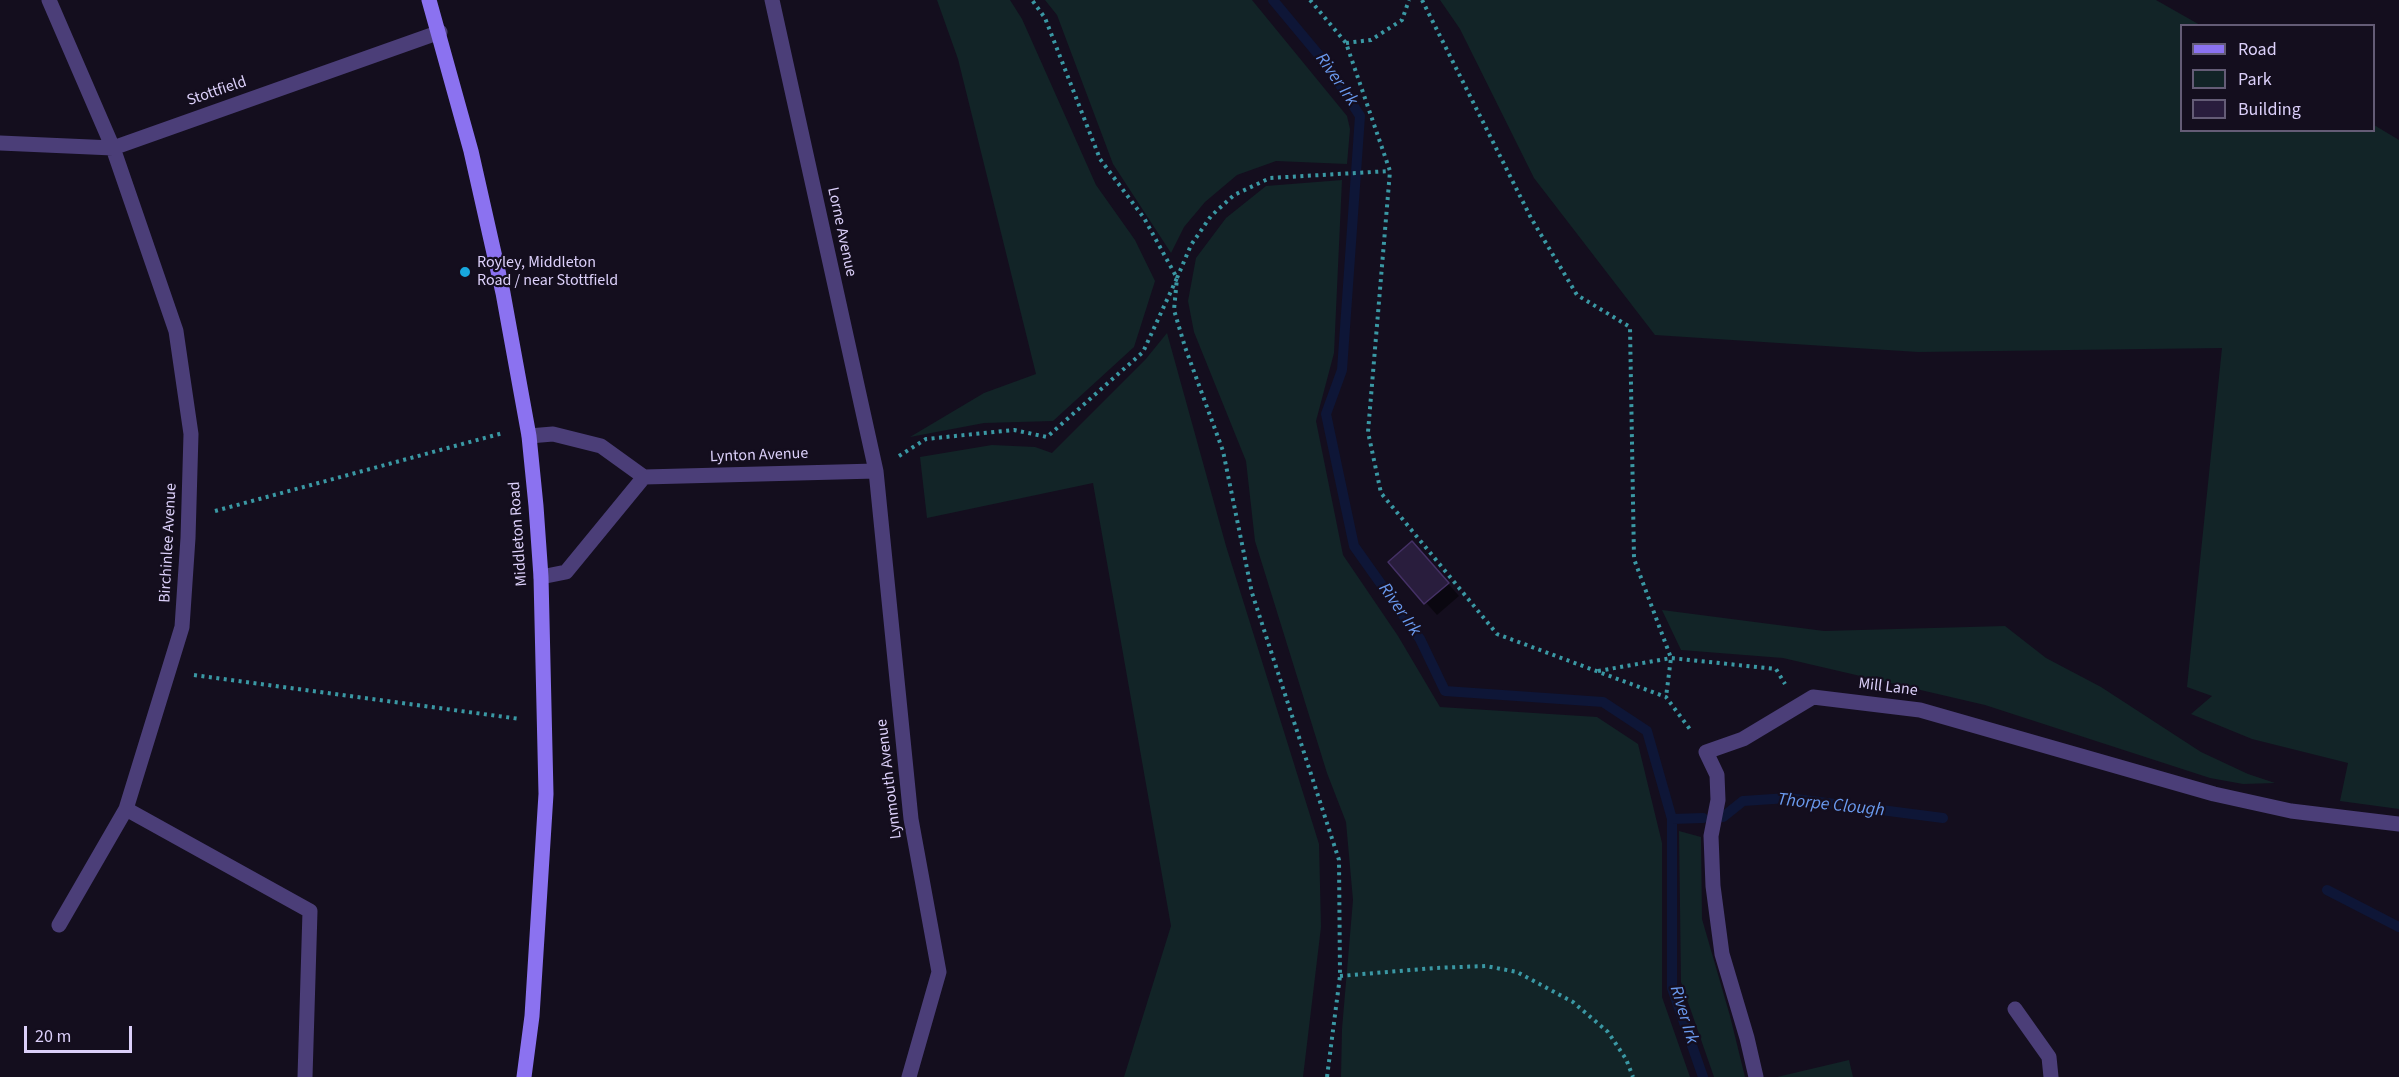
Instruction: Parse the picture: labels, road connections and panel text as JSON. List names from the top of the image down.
{
  "streets": {
    "main road": ["Middleton Road"],
    "street": [
      "Stottfield",
      "Lorne Avenue",
      "Lynton Avenue",
      "Birchinlee Avenue",
      "Mill Lane",
      "Lynmouth Avenue"
    ]
  },
  "crossings": [
    ["Stottfield", "Middleton Road"],
    ["Stottfield", "Birchinlee Avenue"],
    ["Lorne Avenue", "Lynton Avenue"],
    ["Lorne Avenue", "Lynmouth Avenue"],
    ["Lynton Avenue", "Lynmouth Avenue"]
  ],
  "water": ["River Irk", "Thorpe Clough"],
  "places": ["Royley, Middleton Road / near Stottfield"],
  "legend": ["Road", "Park", "Building"],
  "scale_bar": "20 m"
}
